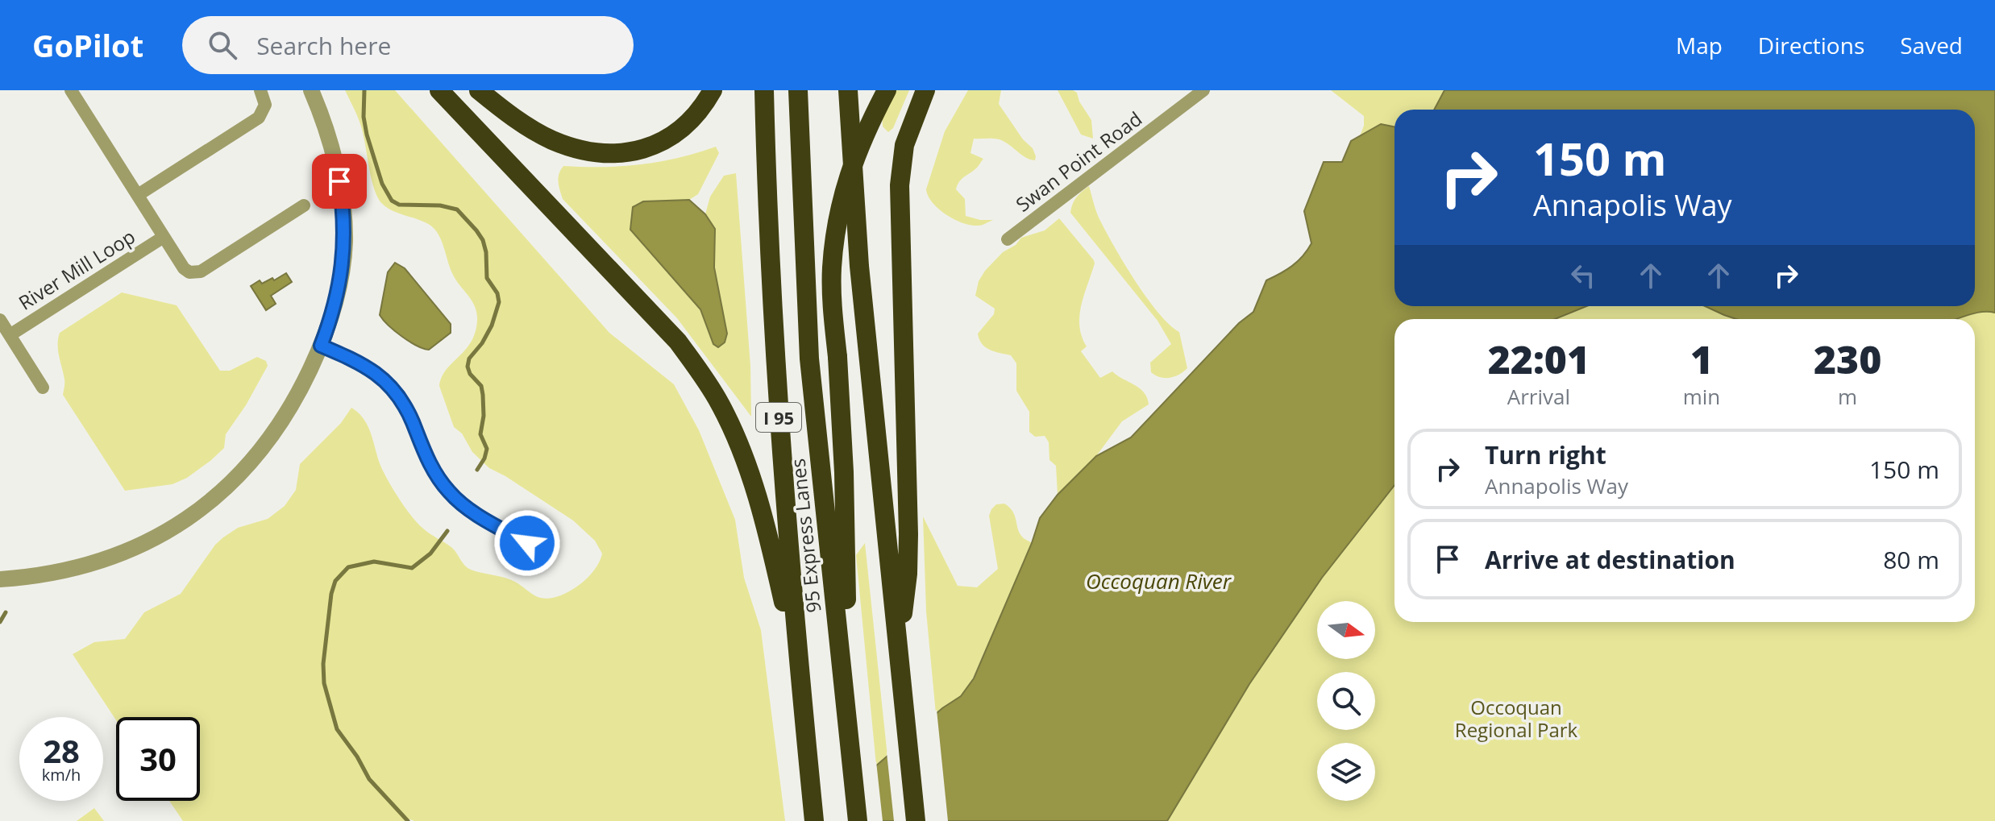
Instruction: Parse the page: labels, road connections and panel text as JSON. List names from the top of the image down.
{
  "streets": {
    "highway": ["I 95", "95 Express Lanes"],
    "street": ["Swan Point Road", "River Mill Loop"]
  },
  "water": ["Occoquan River"],
  "parks": ["Occoquan Regional Park"],
  "north": "right",
  "page": {
    "header": "GoPilot",
    "search": "Search here",
    "nav": ["Map", "Directions", "Saved"],
    "turn": ["150 m", "Annapolis Way"],
    "eta": [
      "22:01",
      "Arrival",
      "1",
      "min",
      "230",
      "m"
    ],
    "list": [
      {
        "name": "Turn right",
        "note": "Annapolis Way",
        "value": "150 m"
      },
      {
        "name": "Arrive at destination",
        "value": "80 m"
      }
    ],
    "speed": "28 km/h",
    "limit": "30"
  }
}
